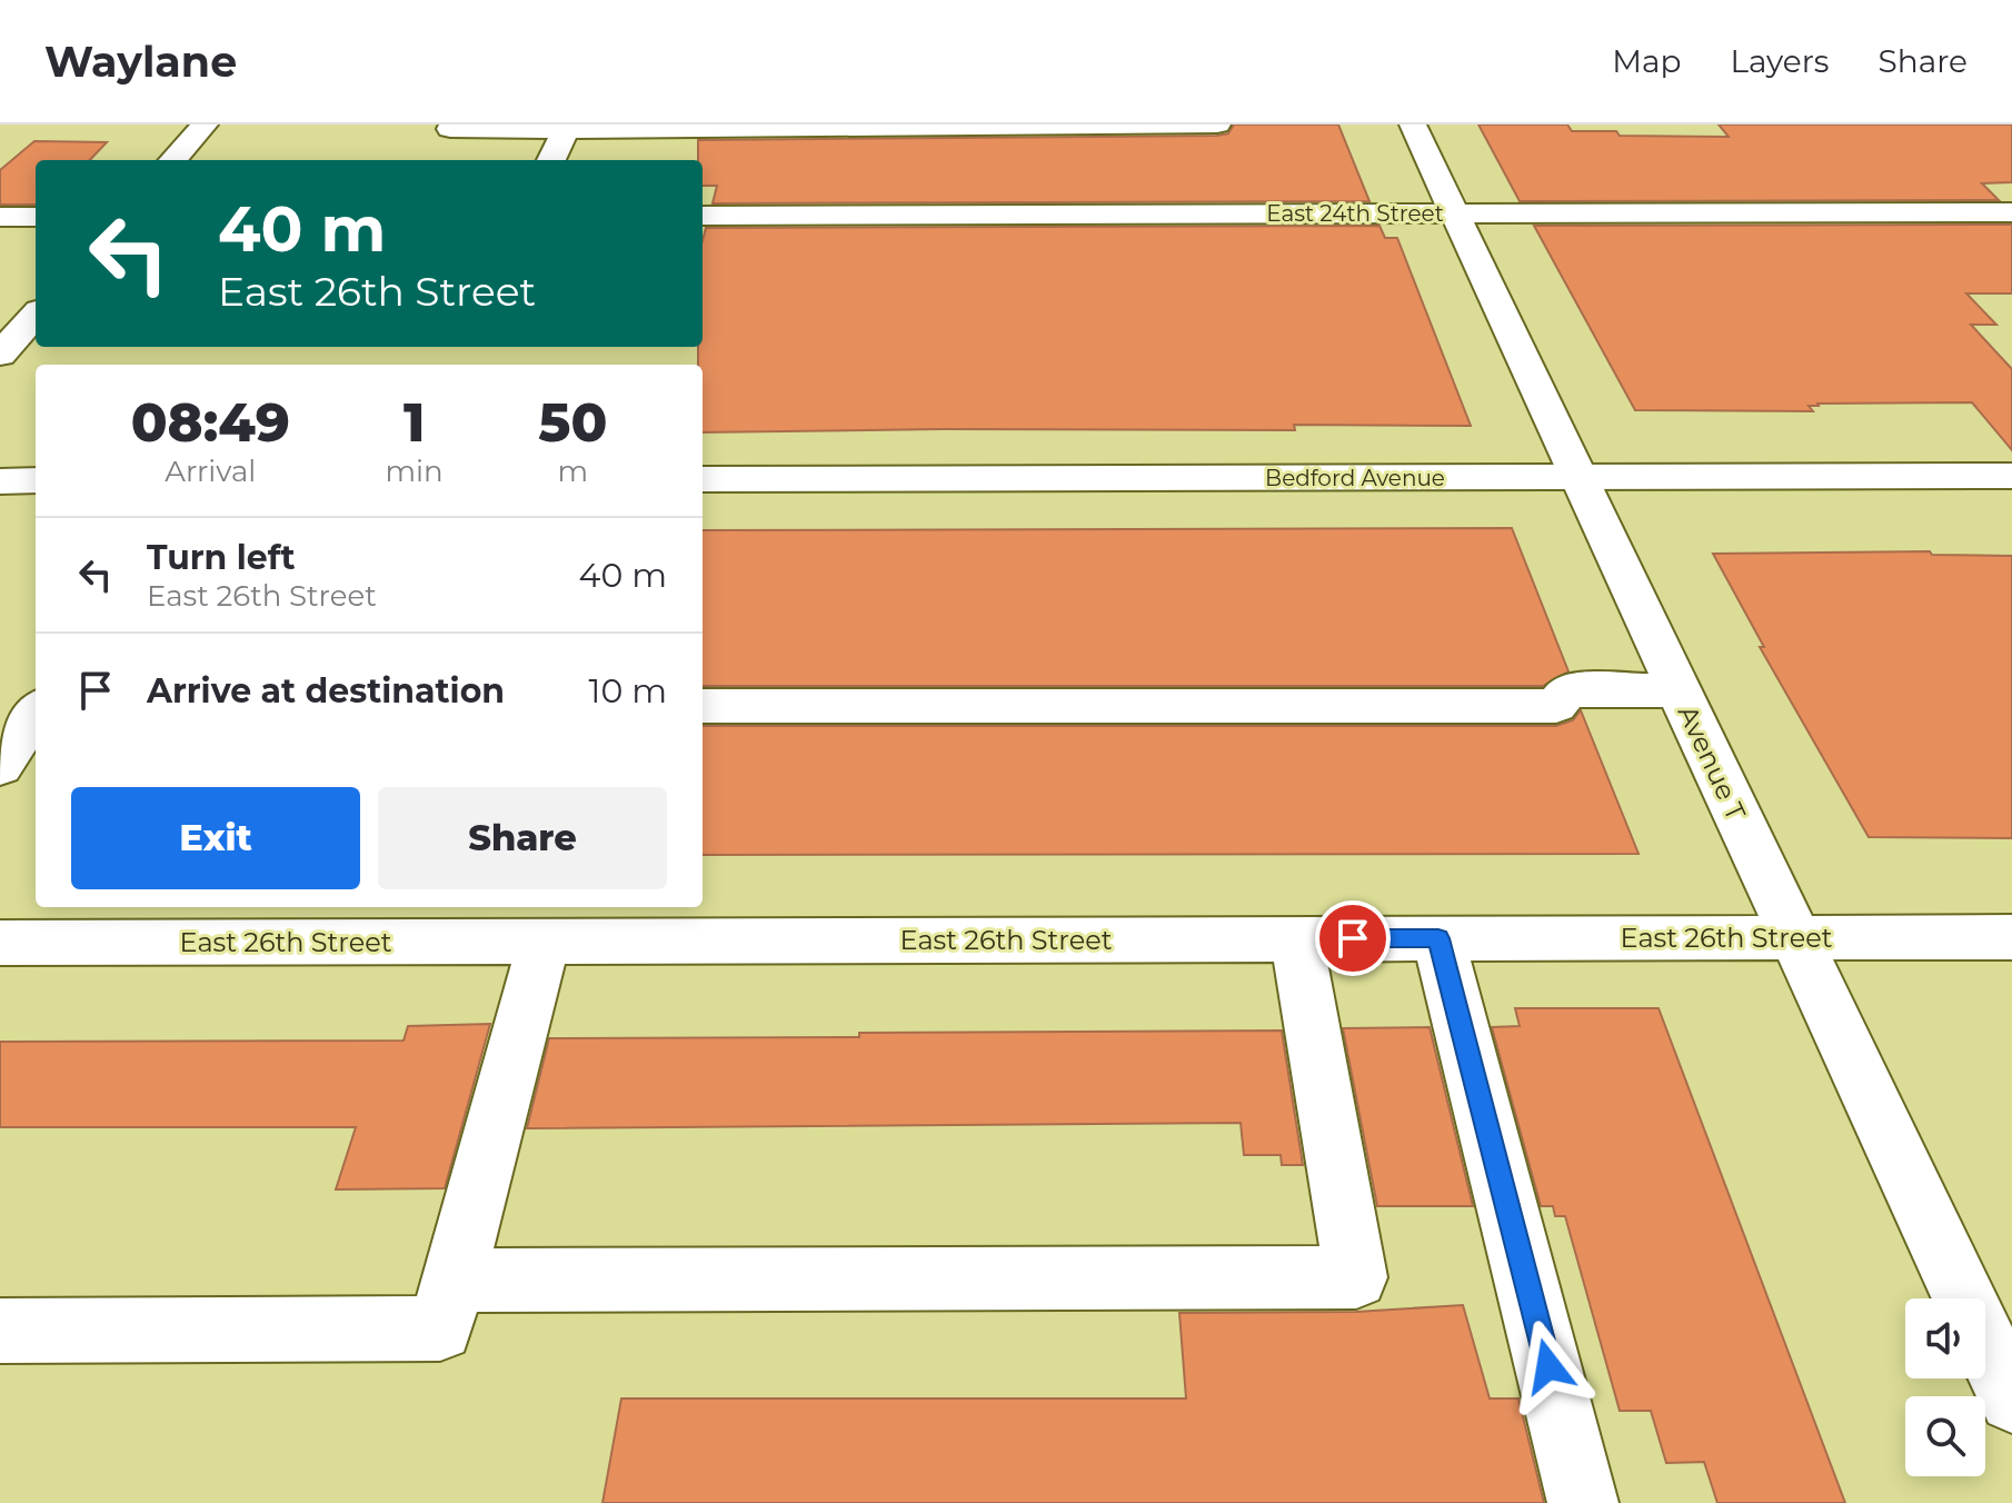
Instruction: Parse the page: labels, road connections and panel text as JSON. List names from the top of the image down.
{
  "streets": {
    "street": [
      "East 24th Street",
      "Bedford Avenue",
      "Avenue T",
      "East 26th Street"
    ]
  },
  "crossings": [
    ["East 24th Street", "Avenue T"],
    ["Bedford Avenue", "Avenue T"],
    ["Avenue T", "East 26th Street"]
  ],
  "page": {
    "header": "Waylane",
    "nav": ["Map", "Layers", "Share"],
    "turn": ["40 m", "East 26th Street"],
    "eta": [
      "08:49",
      "Arrival",
      "1",
      "min",
      "50",
      "m"
    ],
    "list": [
      {
        "name": "Turn left",
        "note": "East 26th Street",
        "value": "40 m"
      },
      {
        "name": "Arrive at destination",
        "value": "10 m"
      }
    ],
    "buttons": ["Exit", "Share"]
  }
}
